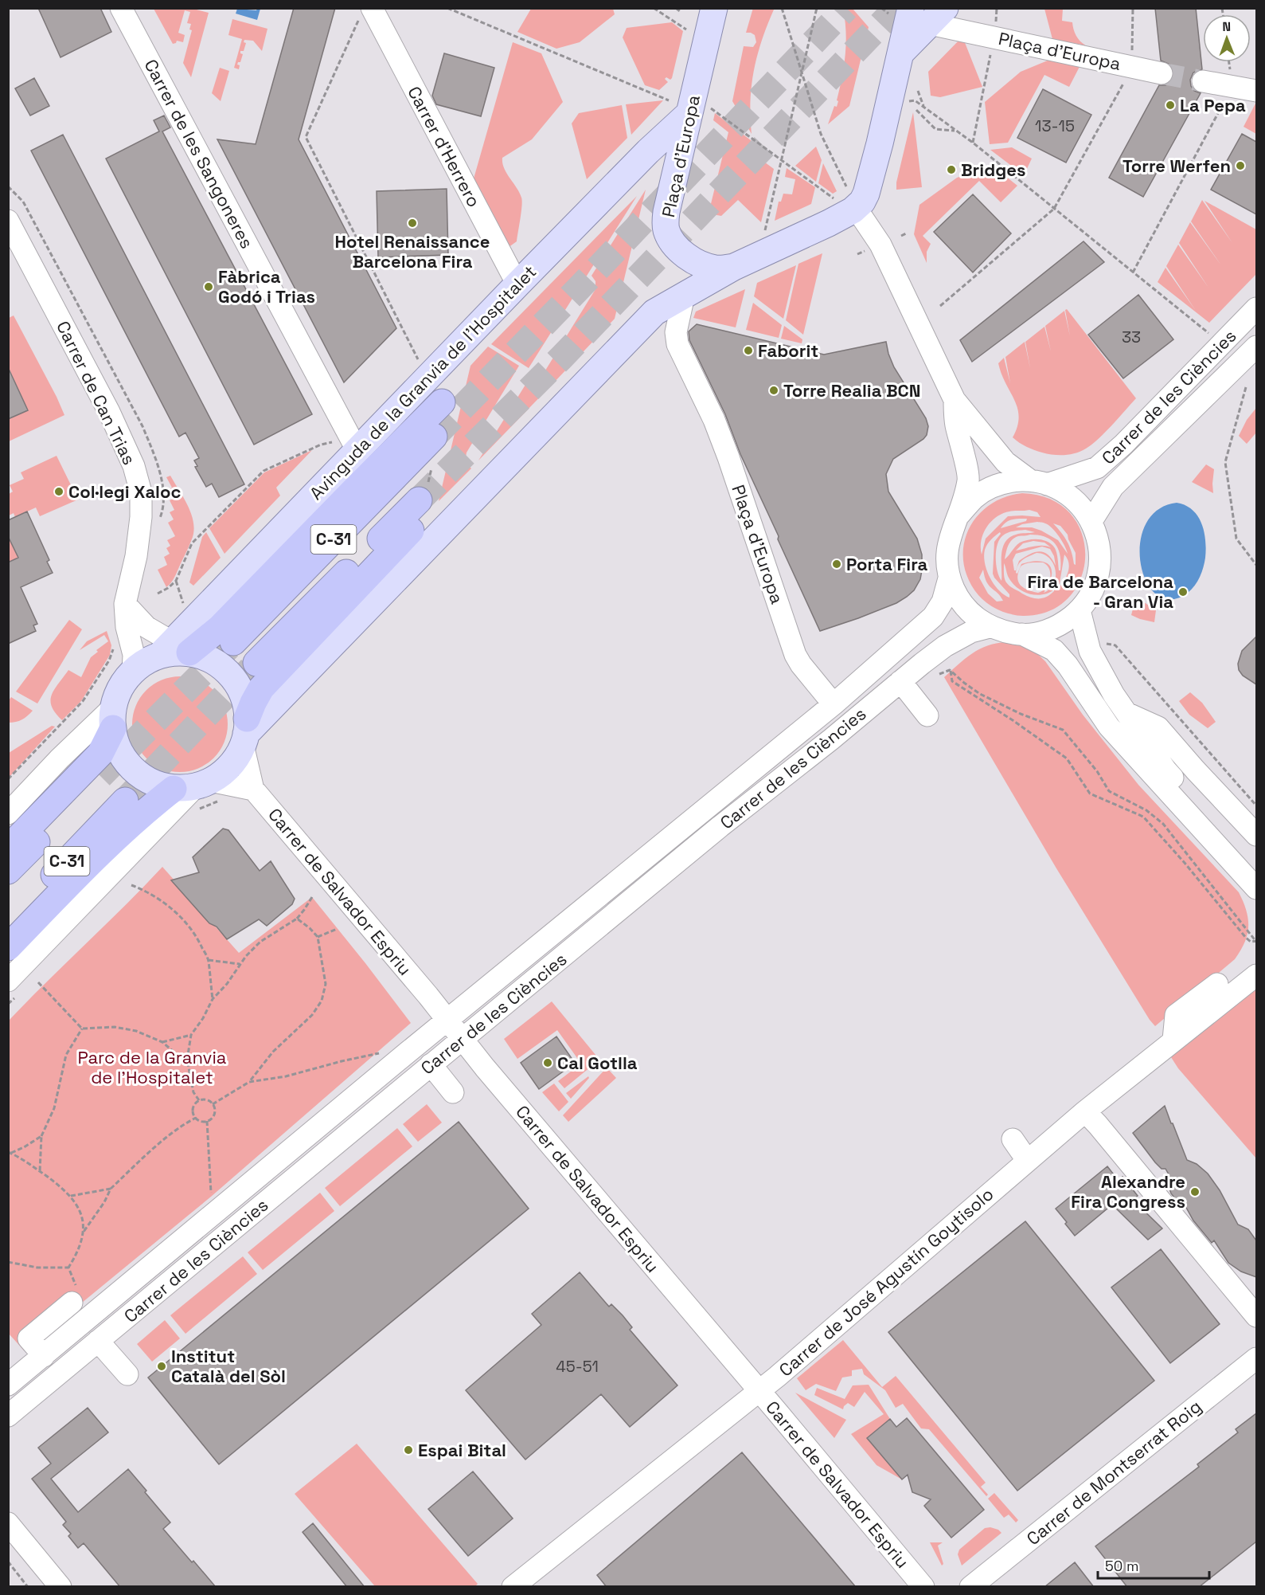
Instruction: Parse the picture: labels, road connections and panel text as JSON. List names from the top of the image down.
{
  "streets": {
    "highway": ["C-31"],
    "main road": ["Plaça d'Europa", "Avinguda de la Granvia de l'Hospitalet"],
    "street": [
      "Carrer d'Herrero",
      "Carrer de les Sangoneres",
      "Carrer de Can Trias",
      "Carrer de les Ciències",
      "Carrer de Salvador Espriu",
      "Carrer de José Agustín Goytisolo",
      "Carrer de Montserrat Roig"
    ]
  },
  "crossings": [
    ["Plaça d'Europa", "Avinguda de la Granvia de l'Hospitalet"],
    ["Plaça d'Europa", "Carrer de les Ciències"],
    ["Carrer d'Herrero", "Avinguda de la Granvia de l'Hospitalet"],
    ["Carrer de les Sangoneres", "Avinguda de la Granvia de l'Hospitalet"],
    ["Avinguda de la Granvia de l'Hospitalet", "Carrer de Can Trias"],
    ["Avinguda de la Granvia de l'Hospitalet", "Carrer de Salvador Espriu"],
    ["Carrer de Can Trias", "Carrer de Salvador Espriu"],
    ["Carrer de les Ciències", "Carrer de Salvador Espriu"],
    ["Carrer de Salvador Espriu", "Carrer de José Agustín Goytisolo"]
  ],
  "parks": ["Parc de la Granvia de l'Hospitalet"],
  "places": [
    "La Pepa",
    "Torre Werfen",
    "Bridges",
    "Hotel Renaissance Barcelona Fira",
    "Fàbrica Godó i Trias",
    "Faborit",
    "Torre Realia BCN",
    "Col·legi Xaloc",
    "Porta Fira",
    "Fira de Barcelona - Gran Via",
    "Cal Gotlla",
    "Alexandre Fira Congress",
    "Institut Català del Sòl",
    "Espai Bital"
  ],
  "house_numbers": ["13-15", "33", "45-51"],
  "scale_bar": "50 m",
  "north": "top"
}
